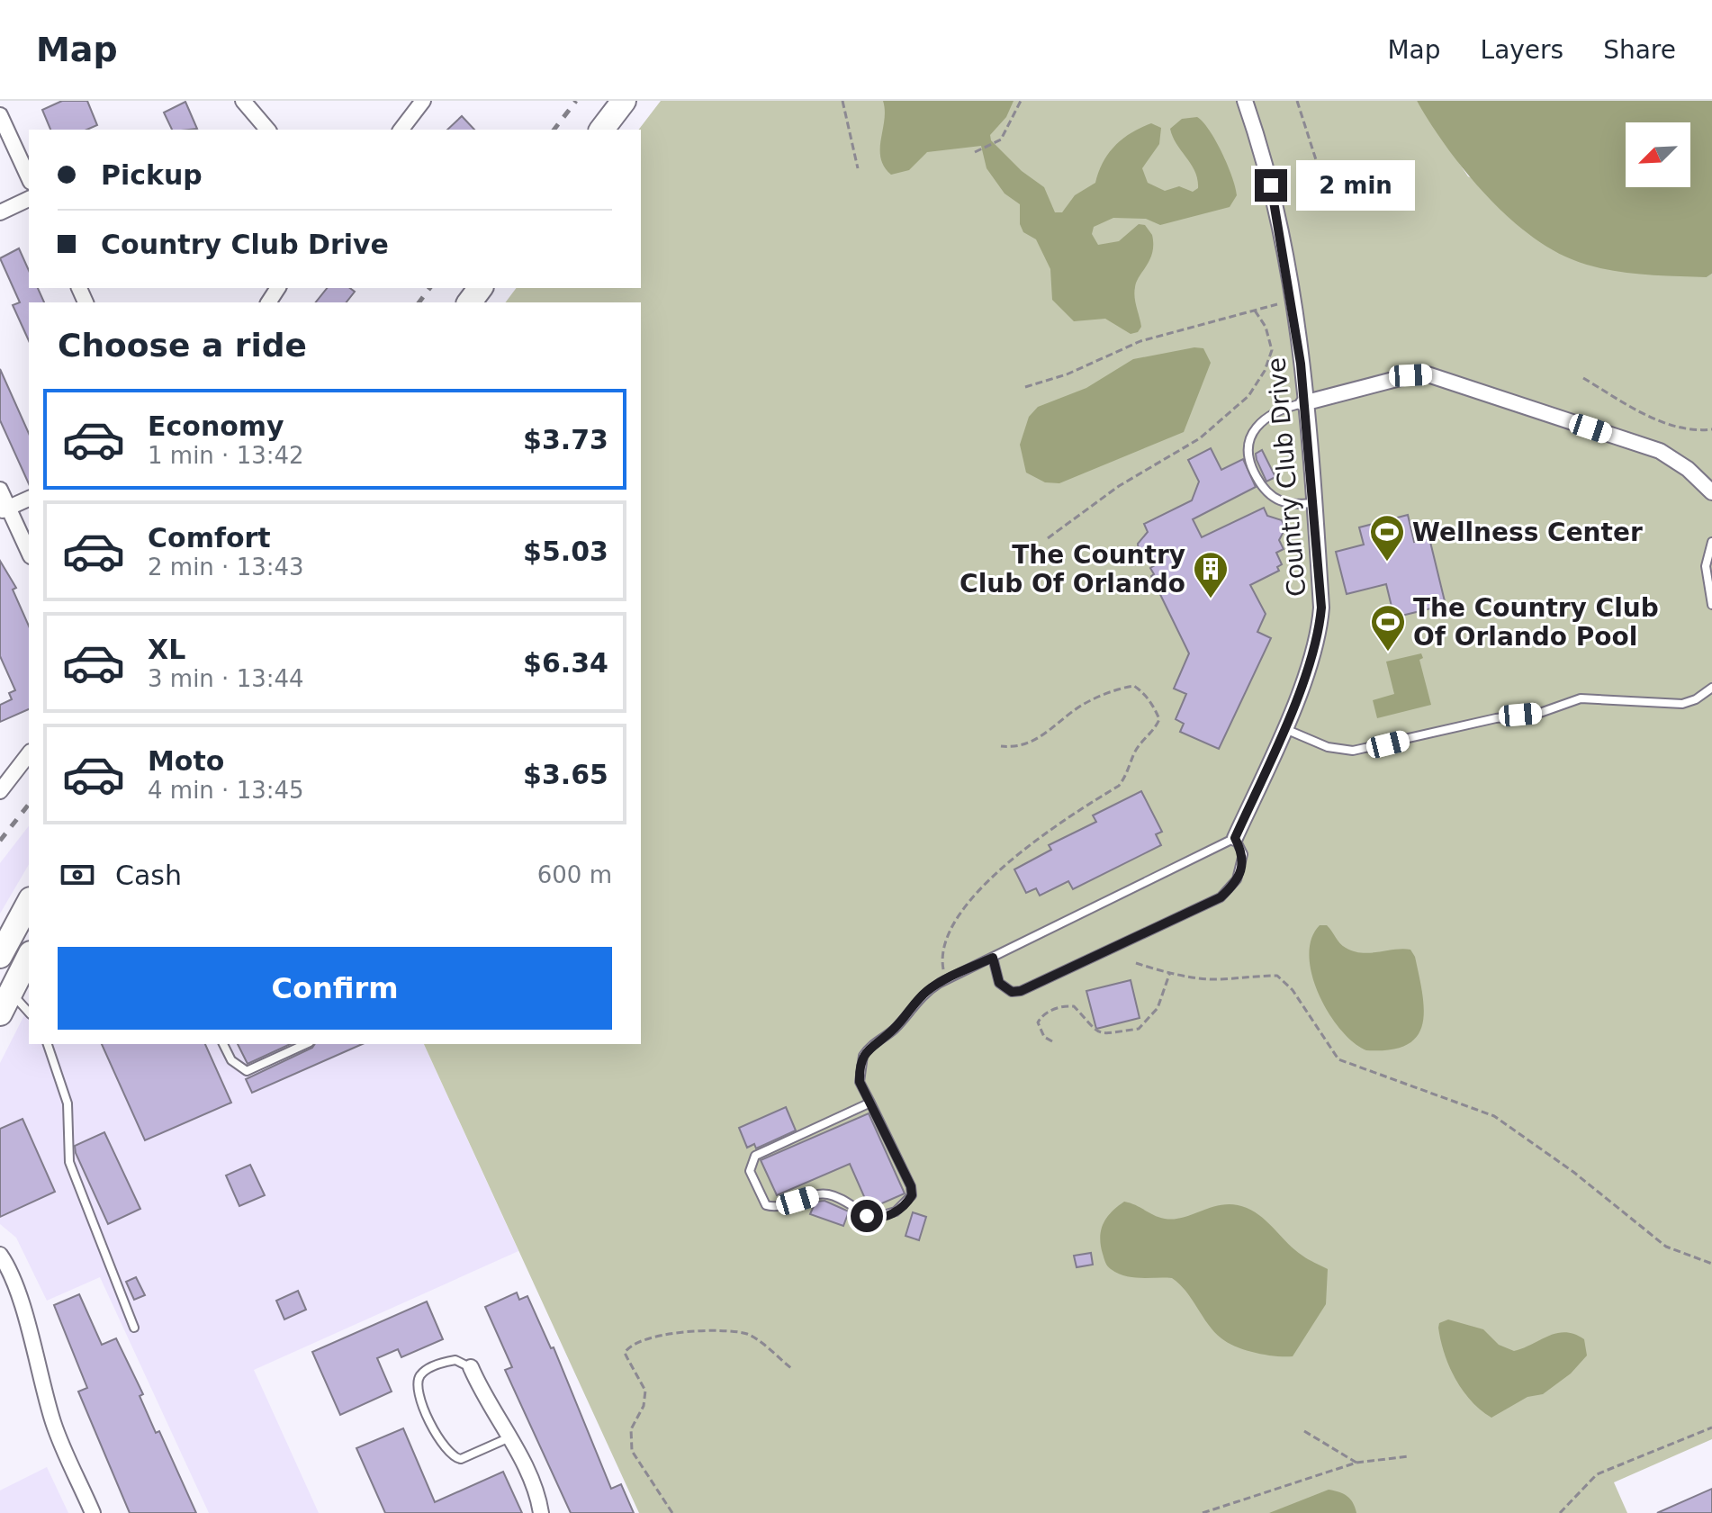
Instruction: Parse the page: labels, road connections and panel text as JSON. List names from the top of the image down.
{
  "streets": {
    "street": ["Country Club Drive"]
  },
  "places": {
    "sports": ["Wellness Center", "The Country Club Of Orlando Pool"],
    "building": ["The Country Club Of Orlando"]
  },
  "north": "bottom left",
  "page": {
    "header": "Map",
    "nav": ["Map", "Layers", "Share"],
    "banner": ["Pickup", "Country Club Drive"],
    "bubble": "2 min",
    "heading": "Choose a ride",
    "list": [
      {
        "name": "Economy",
        "note": "1 min · 13:42",
        "value": "$3.73"
      },
      {
        "name": "Comfort",
        "note": "2 min · 13:43",
        "value": "$5.03"
      },
      {
        "name": "XL",
        "note": "3 min · 13:44",
        "value": "$6.34"
      },
      {
        "name": "Moto",
        "note": "4 min · 13:45",
        "value": "$3.65"
      }
    ],
    "pay": ["Cash", "600 m"],
    "buttons": "Confirm"
  }
}
